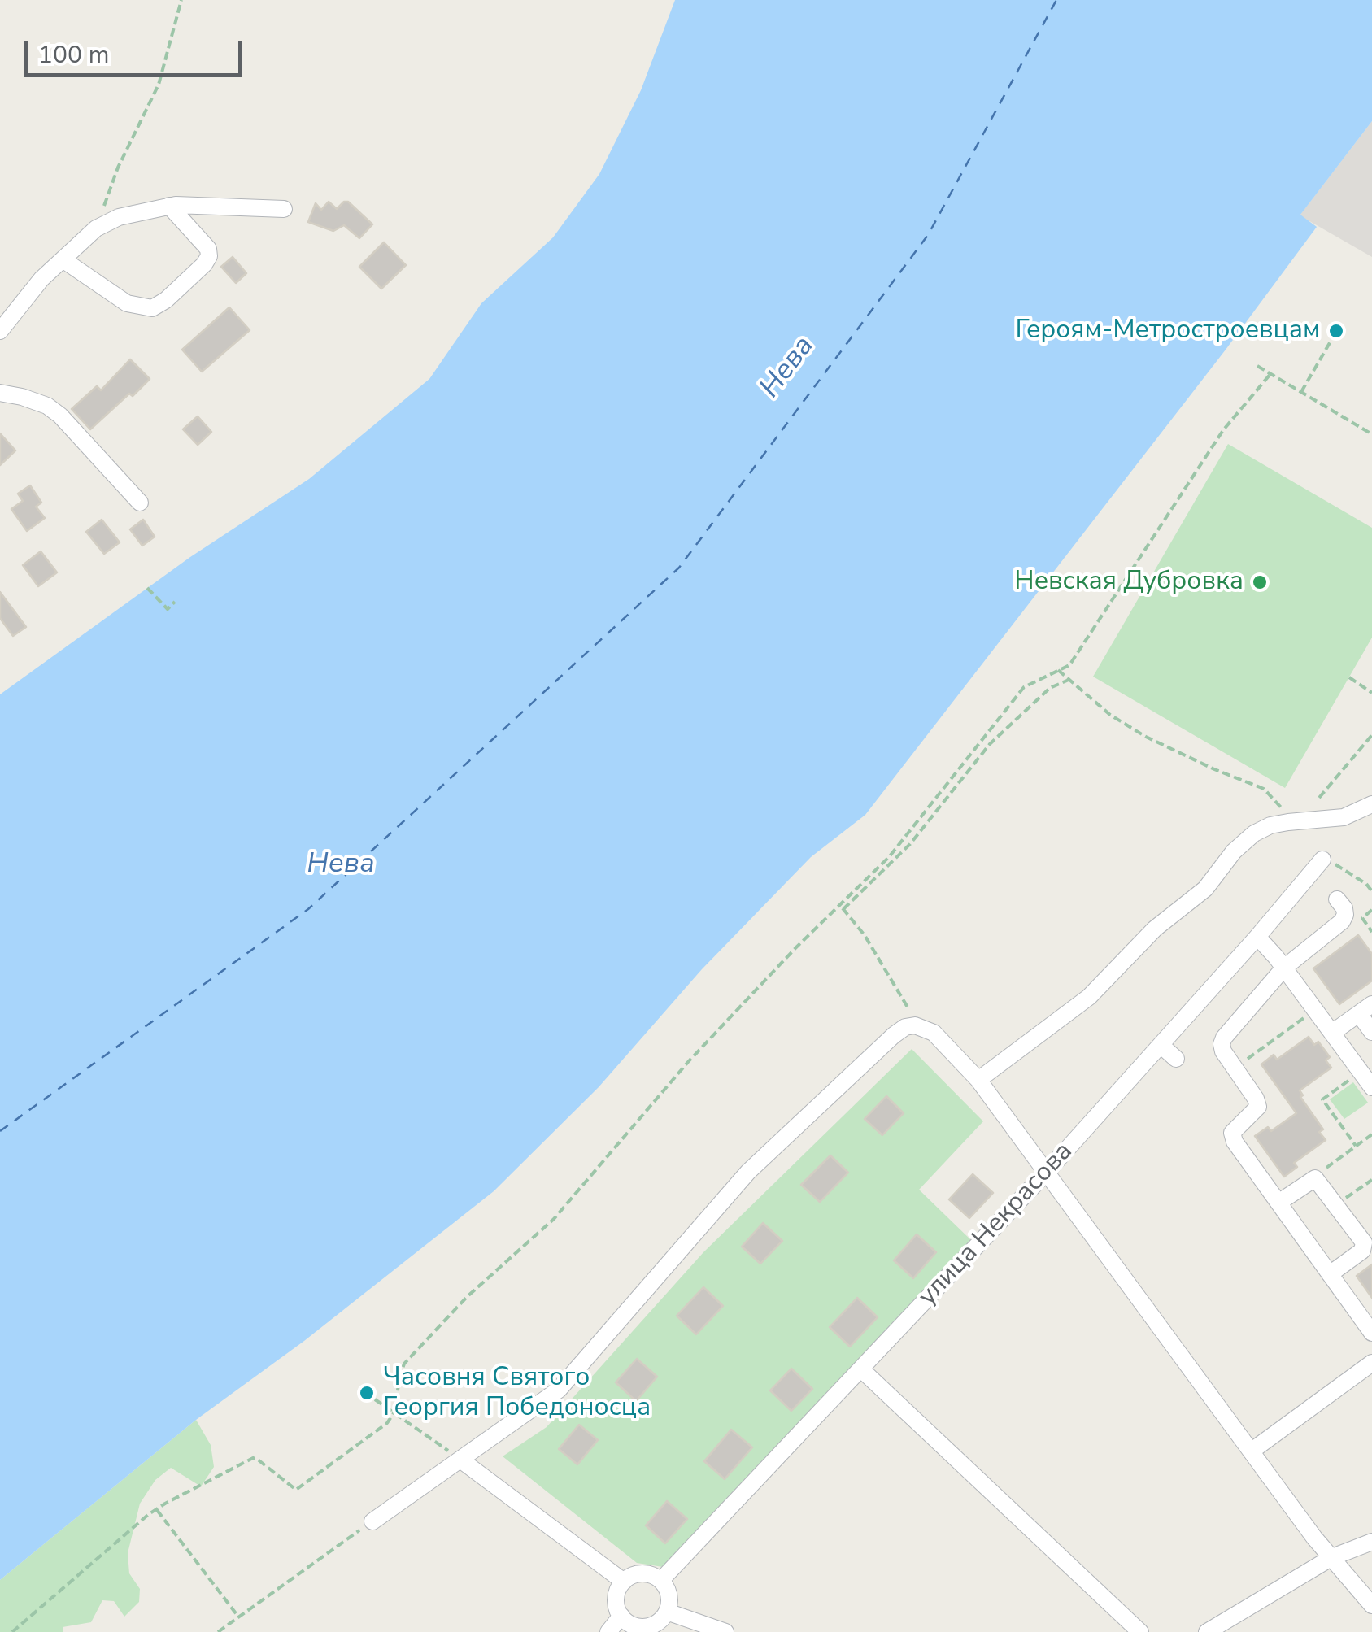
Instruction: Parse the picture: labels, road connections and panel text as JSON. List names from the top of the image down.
{
  "streets": {
    "street": ["улица Некрасова"]
  },
  "water": ["Нева"],
  "places": ["Героям-Метростроевцам", "Невская Дубровка", "Часовня Святого Георгия Победоносца"],
  "scale_bar": "100 m"
}
